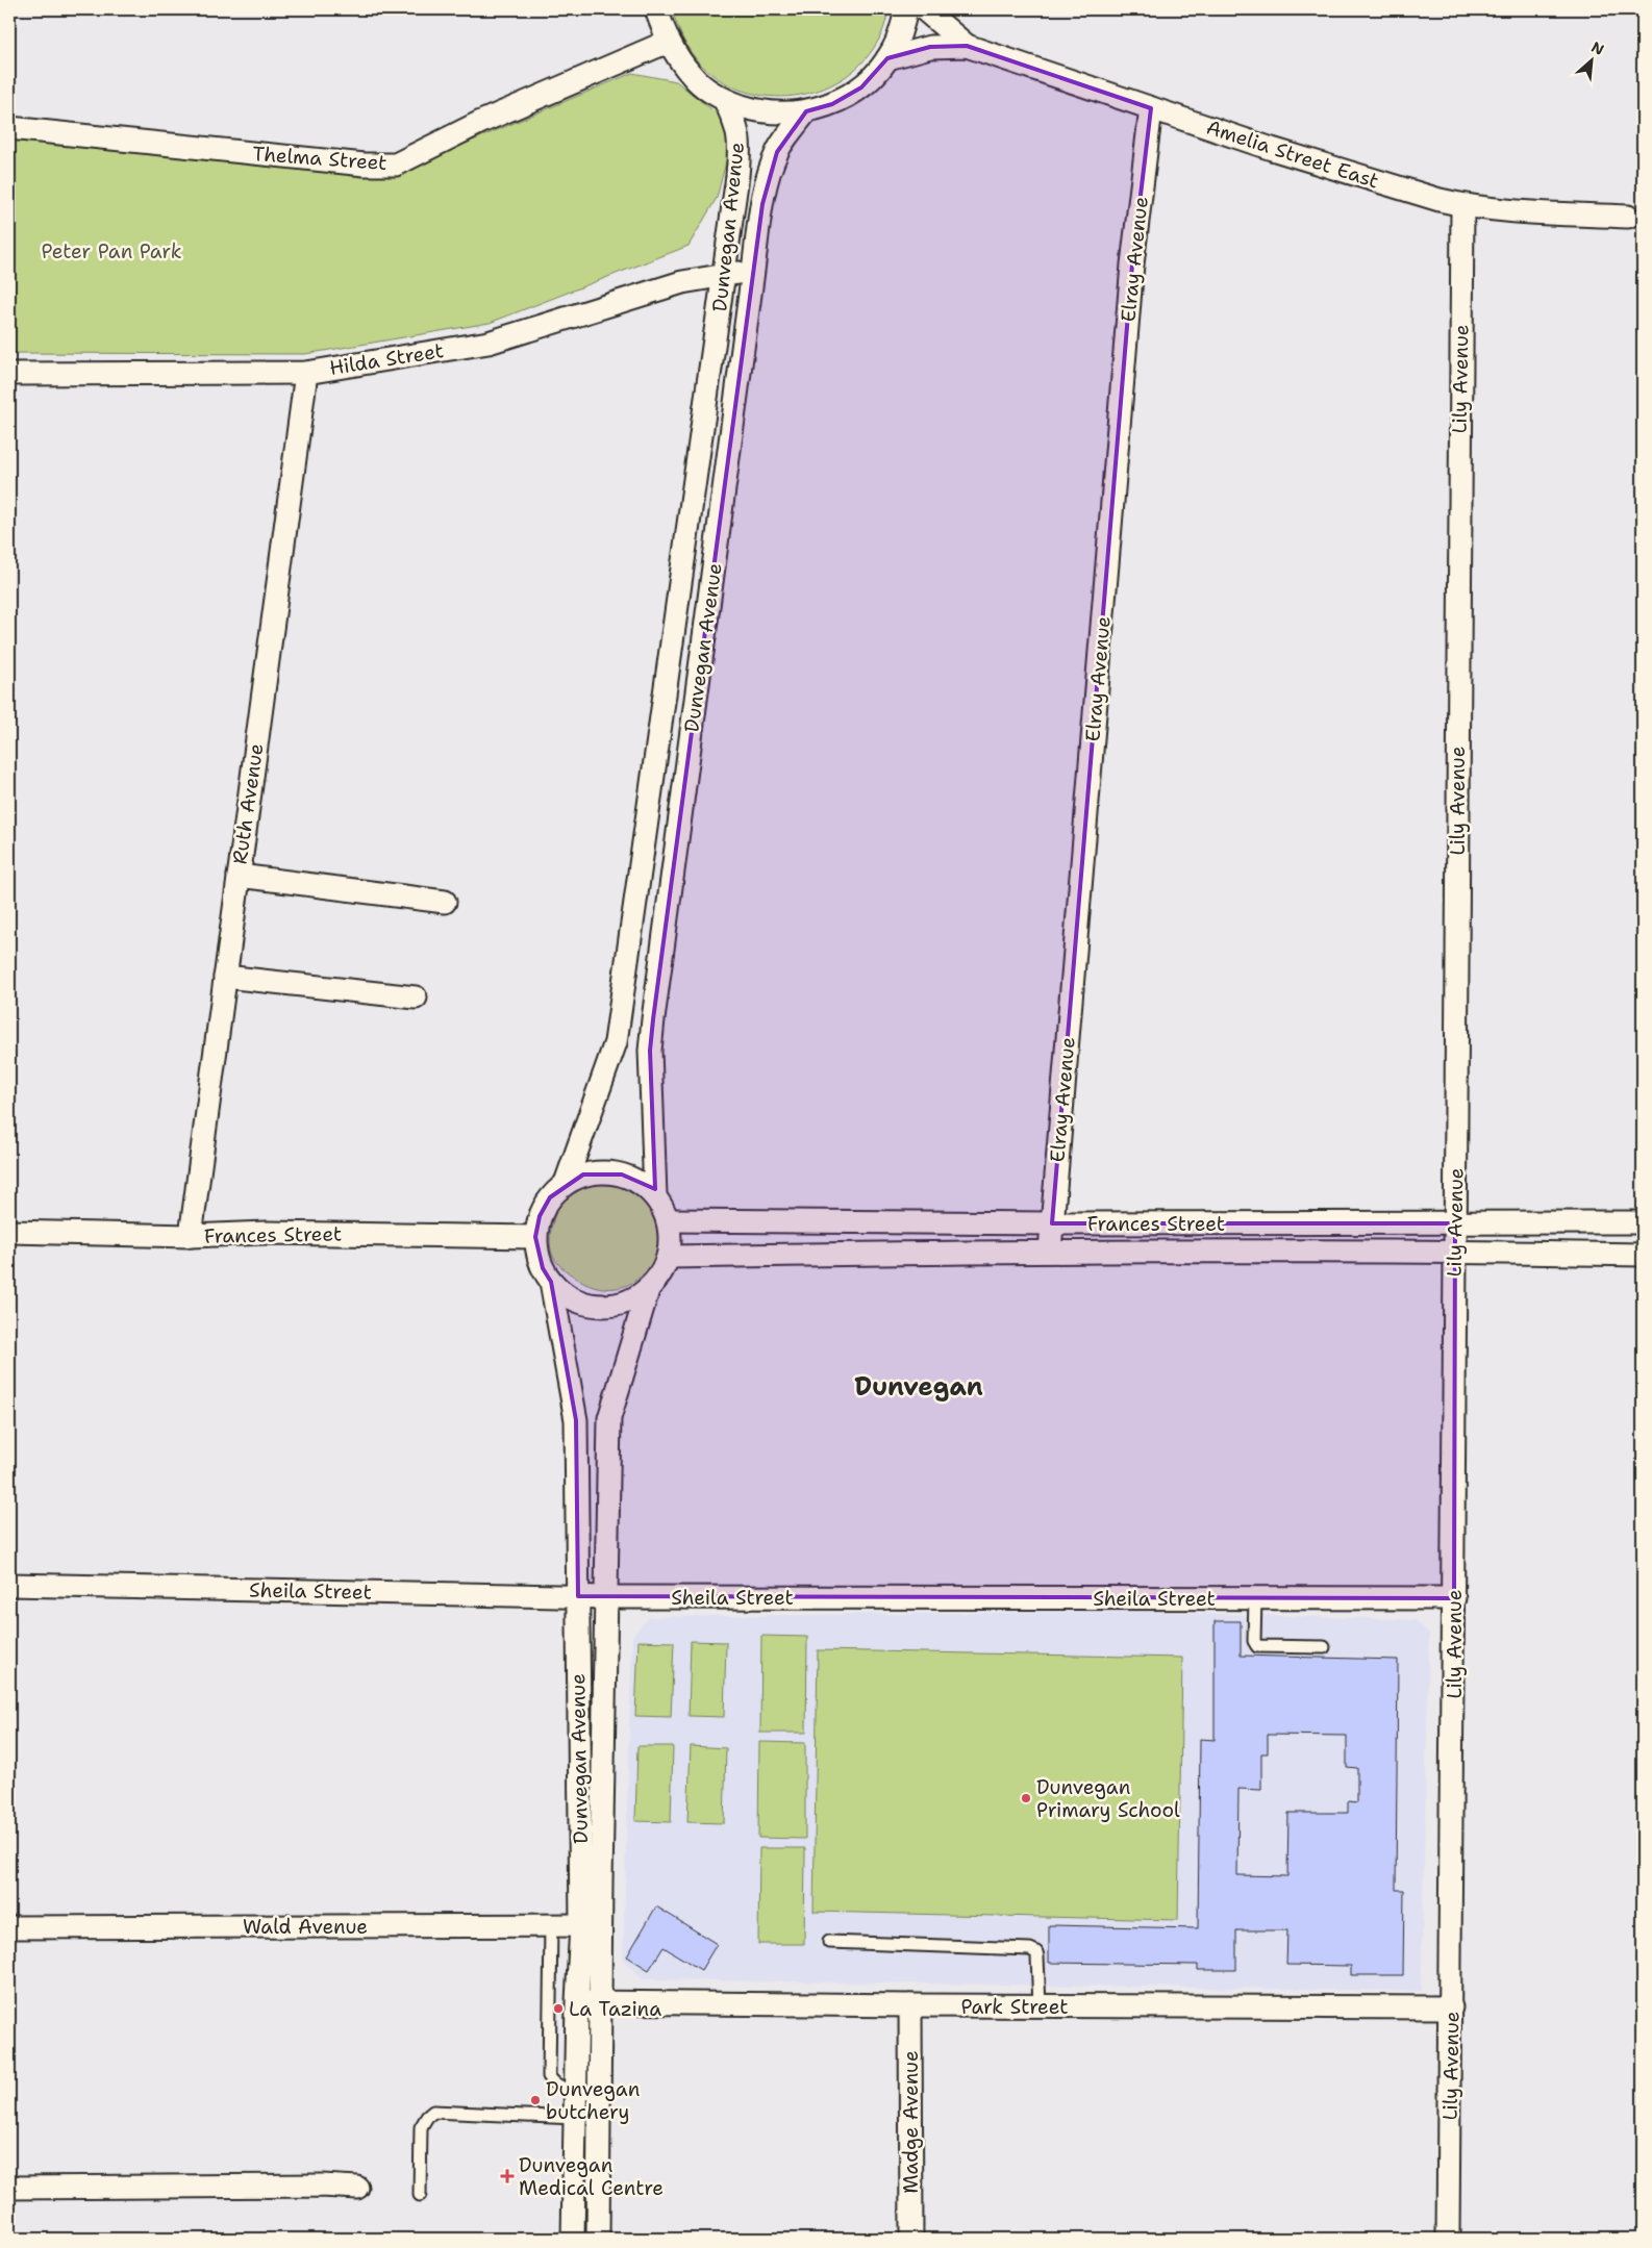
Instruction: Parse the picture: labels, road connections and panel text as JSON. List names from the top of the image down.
{
  "streets": {
    "street": [
      "Amelia Street East",
      "Thelma Street",
      "Dunvegan Avenue",
      "Elray Avenue",
      "Hilda Street",
      "Lily Avenue",
      "Ruth Avenue",
      "Frances Street",
      "Sheila Street",
      "Wald Avenue",
      "Park Street",
      "Madge Avenue"
    ]
  },
  "crossings": [
    ["Amelia Street East", "Elray Avenue"],
    ["Amelia Street East", "Lily Avenue"],
    ["Dunvegan Avenue", "Hilda Street"],
    ["Dunvegan Avenue", "Frances Street"],
    ["Dunvegan Avenue", "Sheila Street"],
    ["Dunvegan Avenue", "Wald Avenue"],
    ["Dunvegan Avenue", "Park Street"],
    ["Elray Avenue", "Frances Street"],
    ["Hilda Street", "Ruth Avenue"],
    ["Lily Avenue", "Frances Street"],
    ["Lily Avenue", "Sheila Street"],
    ["Lily Avenue", "Park Street"],
    ["Ruth Avenue", "Frances Street"],
    ["Park Street", "Madge Avenue"]
  ],
  "districts": ["Dunvegan"],
  "parks": ["Peter Pan Park"],
  "places": {
    "other": ["Dunvegan Primary School", "La Tazina", "Dunvegan butchery"],
    "health": ["Dunvegan Medical Centre"]
  },
  "north": "top right"
}
